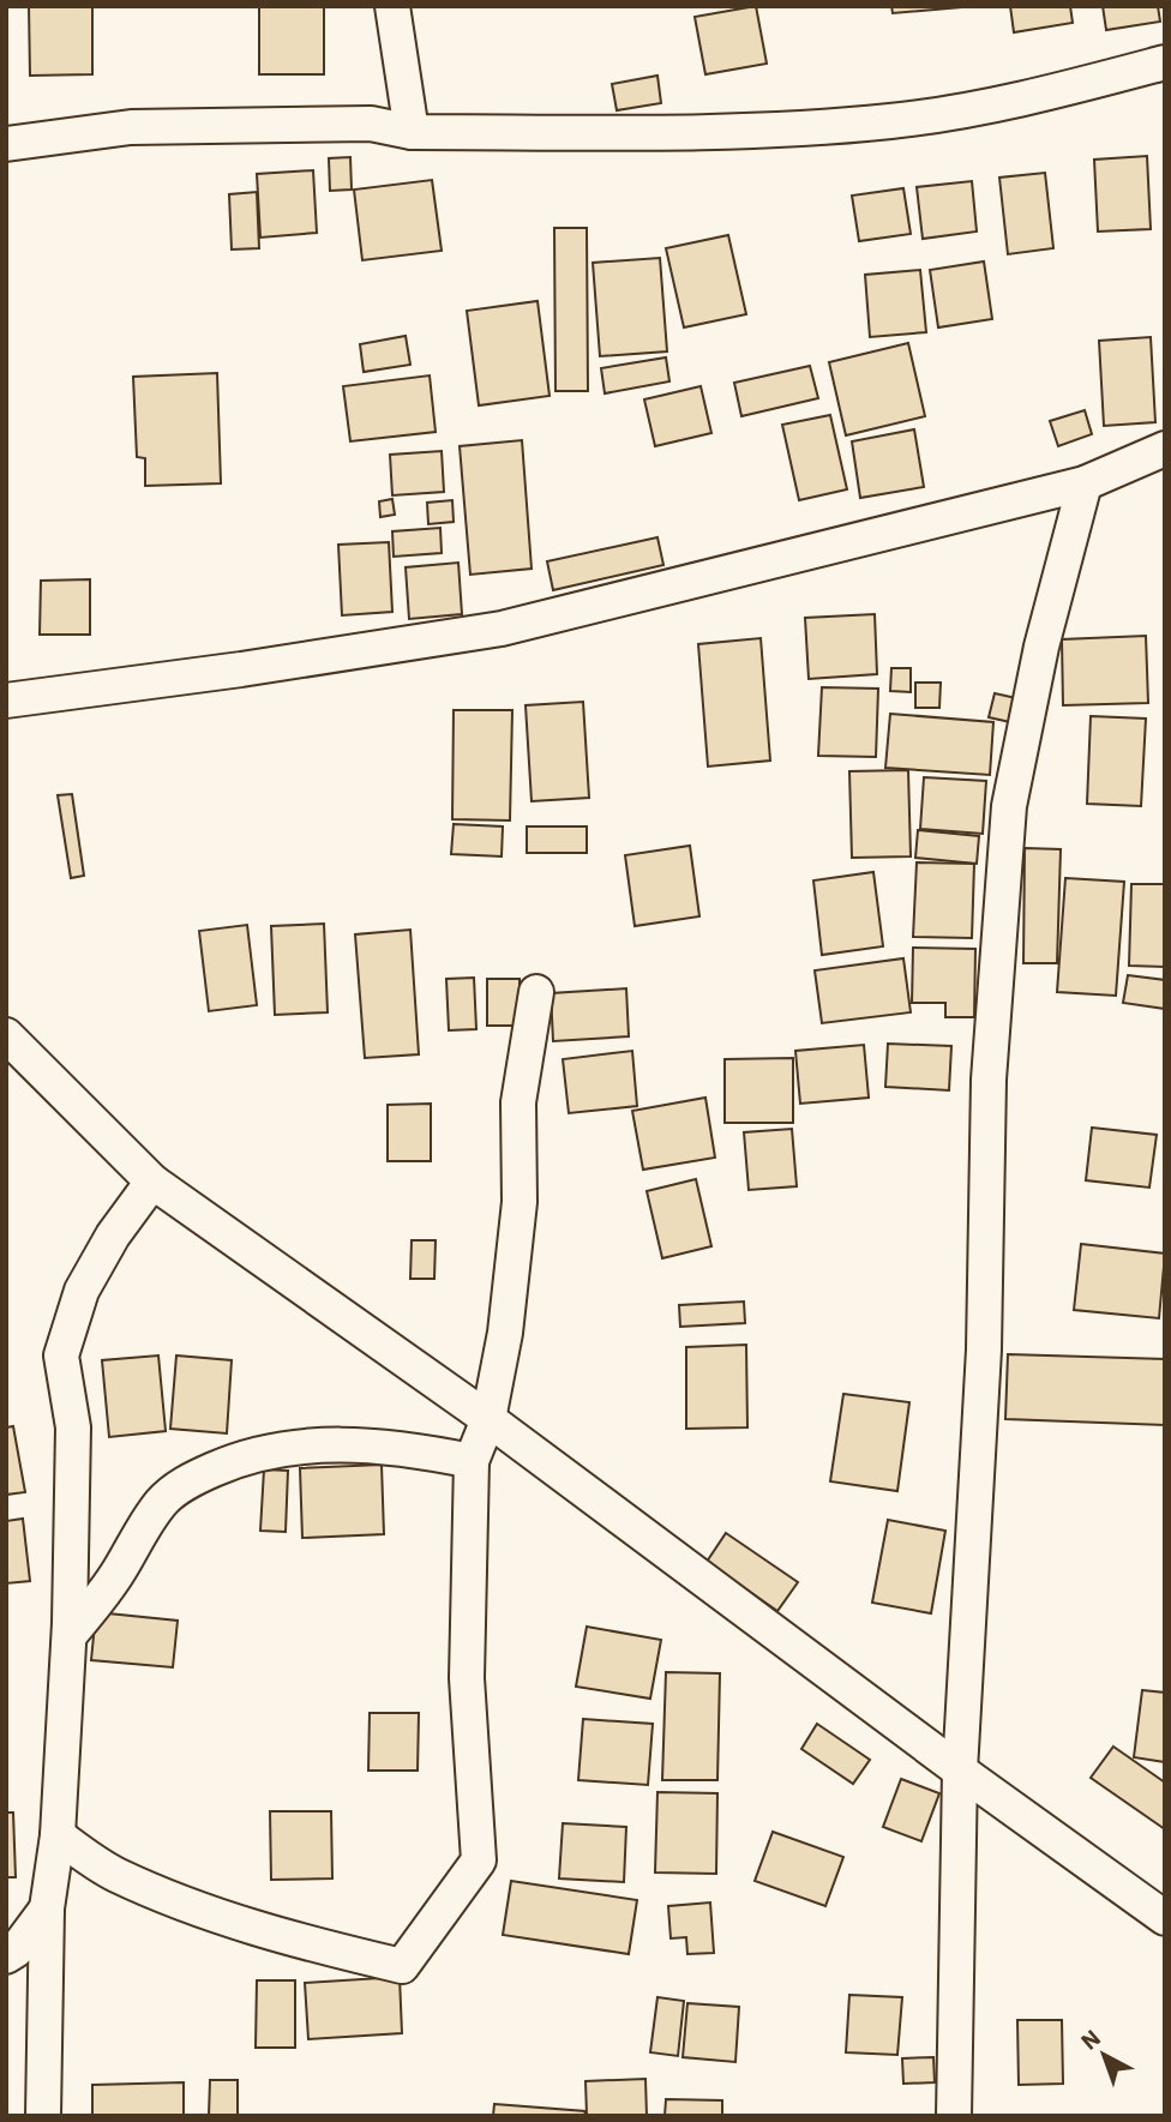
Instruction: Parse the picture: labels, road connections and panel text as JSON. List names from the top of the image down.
{
  "north": "top left"
}
